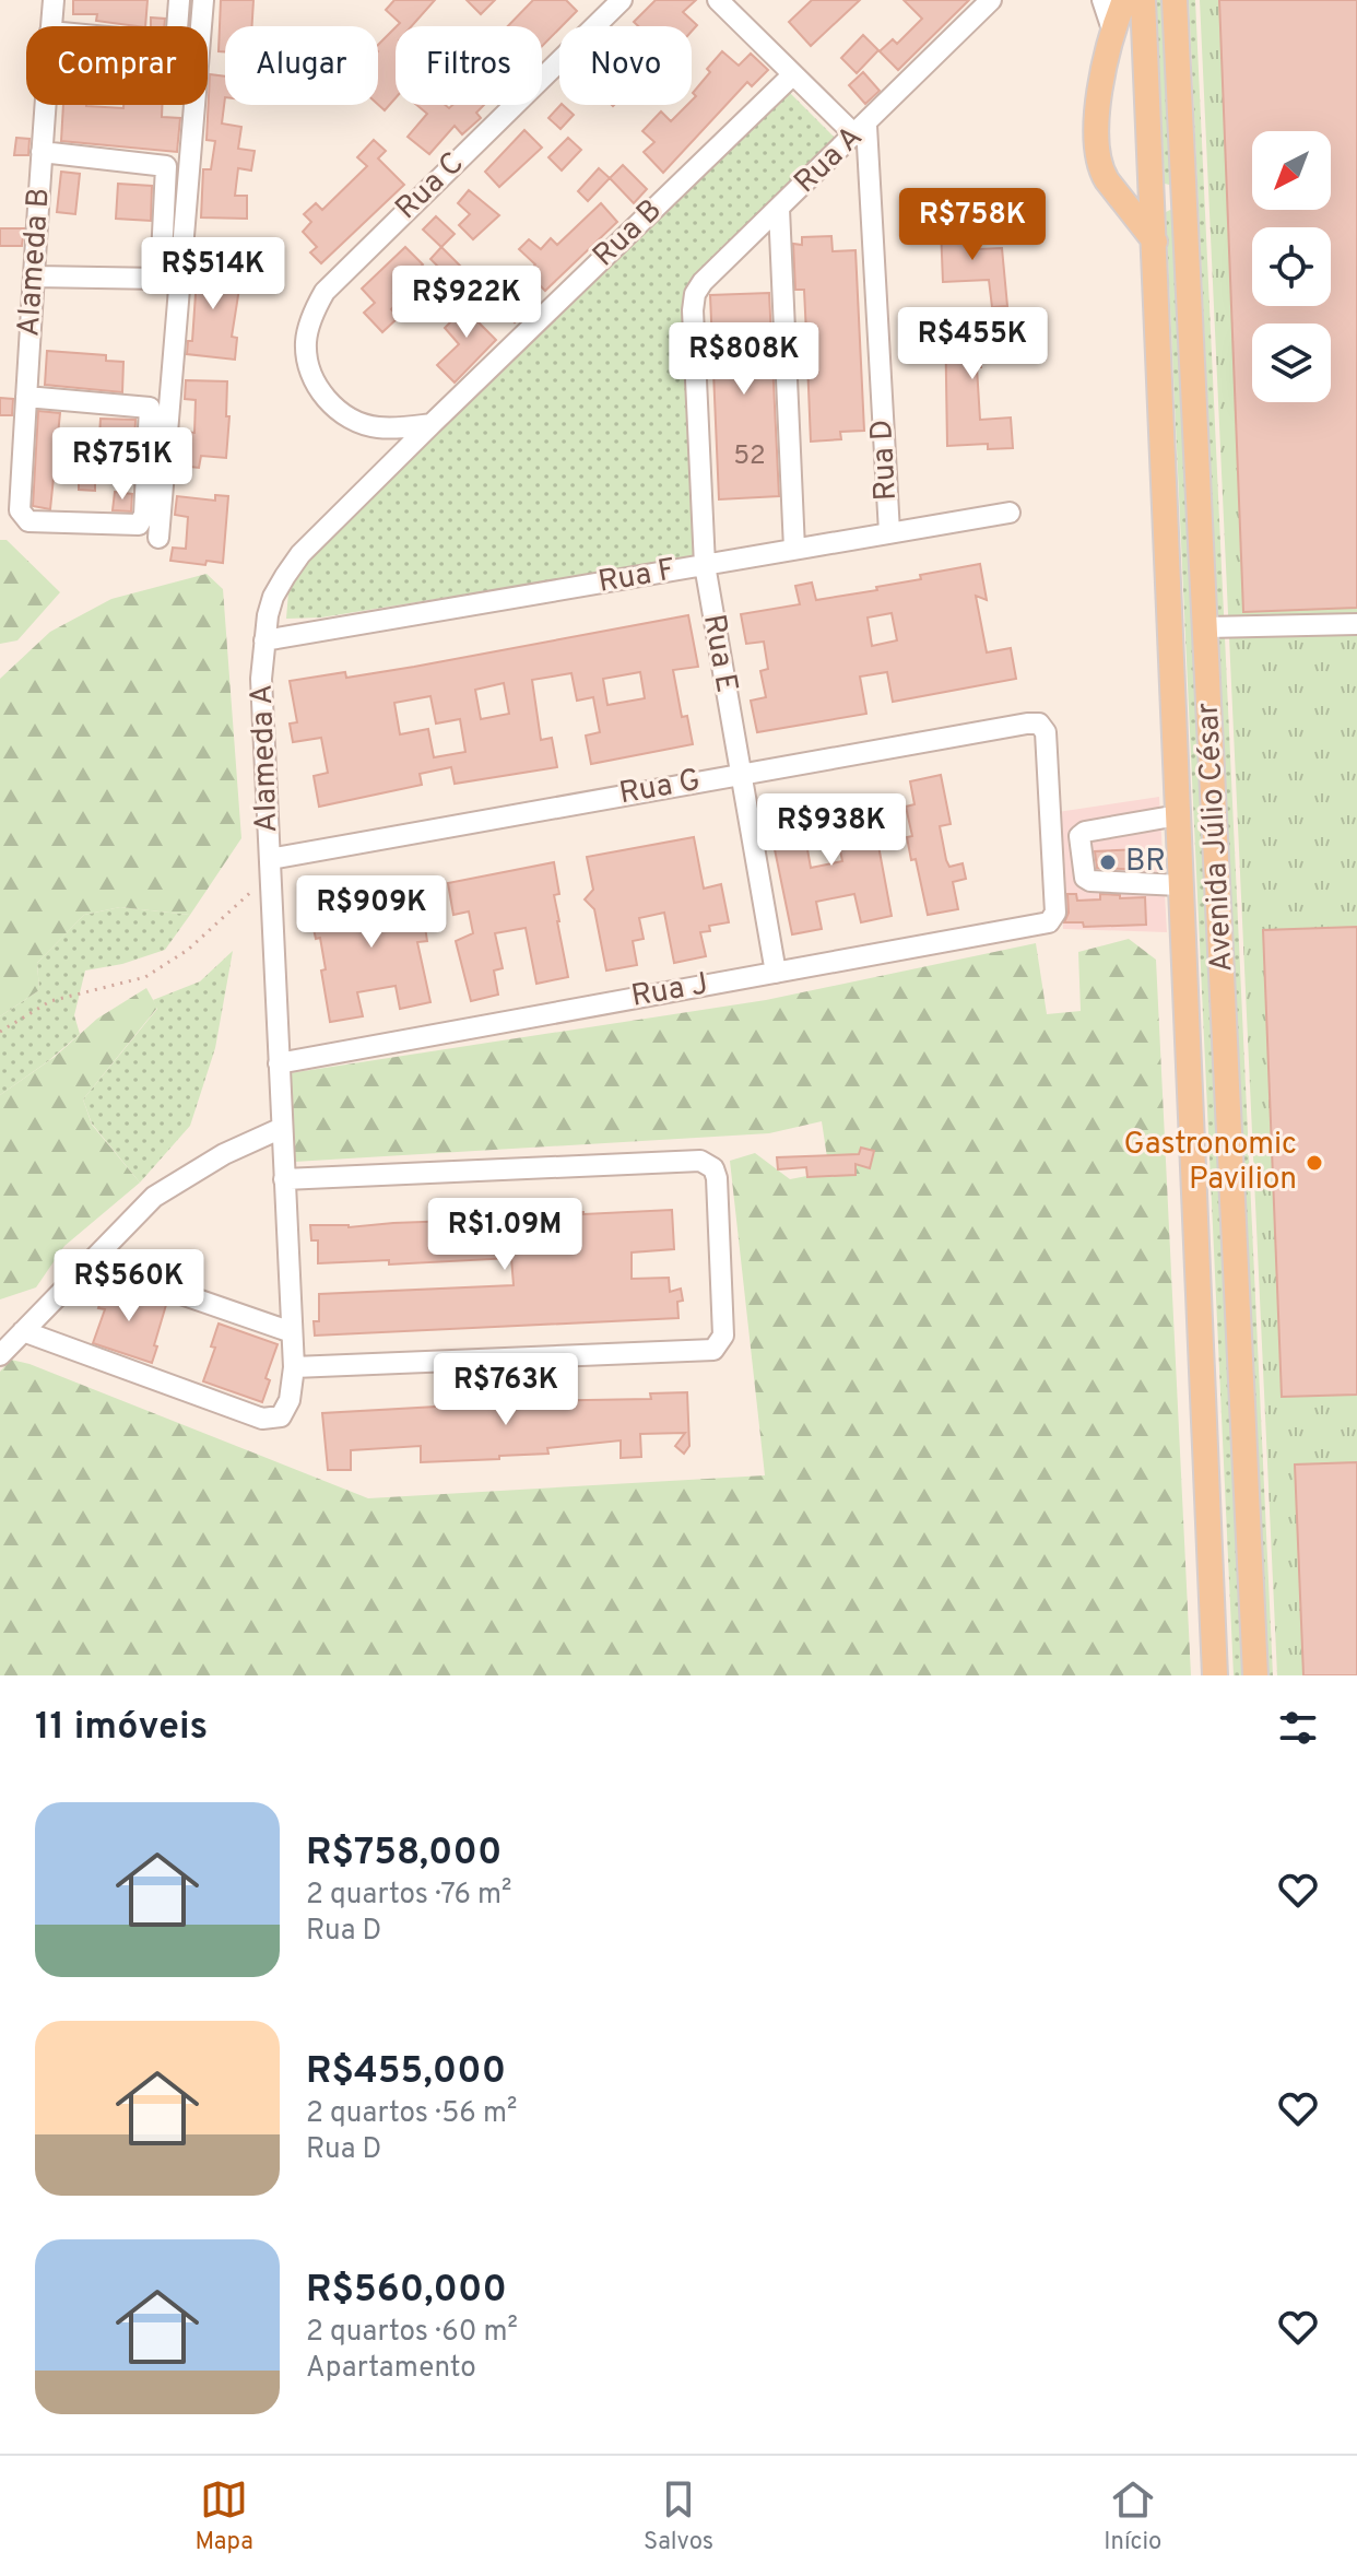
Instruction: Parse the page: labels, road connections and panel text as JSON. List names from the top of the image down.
{
  "streets": {
    "main road": ["Avenida Júlio César"],
    "street": [
      "Rua A",
      "Rua C",
      "Rua B",
      "Alameda B",
      "Rua D",
      "Rua F",
      "Rua E",
      "Alameda A",
      "Rua G",
      "Rua J"
    ]
  },
  "crossings": [
    ["Rua A", "Rua D"],
    ["Rua A", "Rua E"],
    ["Rua C", "Rua B"],
    ["Rua C", "Alameda A"],
    ["Rua B", "Alameda A"],
    ["Rua D", "Rua F"],
    ["Rua F", "Rua E"],
    ["Rua F", "Alameda A"],
    ["Rua E", "Rua G"],
    ["Rua E", "Rua J"],
    ["Alameda A", "Rua G"],
    ["Alameda A", "Rua J"],
    ["Rua G", "Rua J"]
  ],
  "places": ["BR", "Gastronomic Pavilion"],
  "house_numbers": ["52"],
  "north": "bottom left",
  "page": {
    "chip": [
      "Comprar",
      "Alugar",
      "Filtros",
      "Novo"
    ],
    "price": [
      "R$758K",
      "R$514K",
      "R$922K",
      "R$455K",
      "R$808K",
      "R$751K",
      "R$938K",
      "R$909K",
      "R$1.09M",
      "R$560K",
      "R$763K"
    ],
    "heading": "11 imóveis",
    "list": [
      {
        "name": "R$758,000",
        "note": "2 quartos · 76 m² · Rua D"
      },
      {
        "name": "R$455,000",
        "note": "2 quartos · 56 m² · Rua D"
      },
      {
        "name": "R$560,000",
        "note": "2 quartos · 60 m² · Apartamento"
      }
    ],
    "tabs": ["Mapa", "Salvos", "Início"]
  }
}
